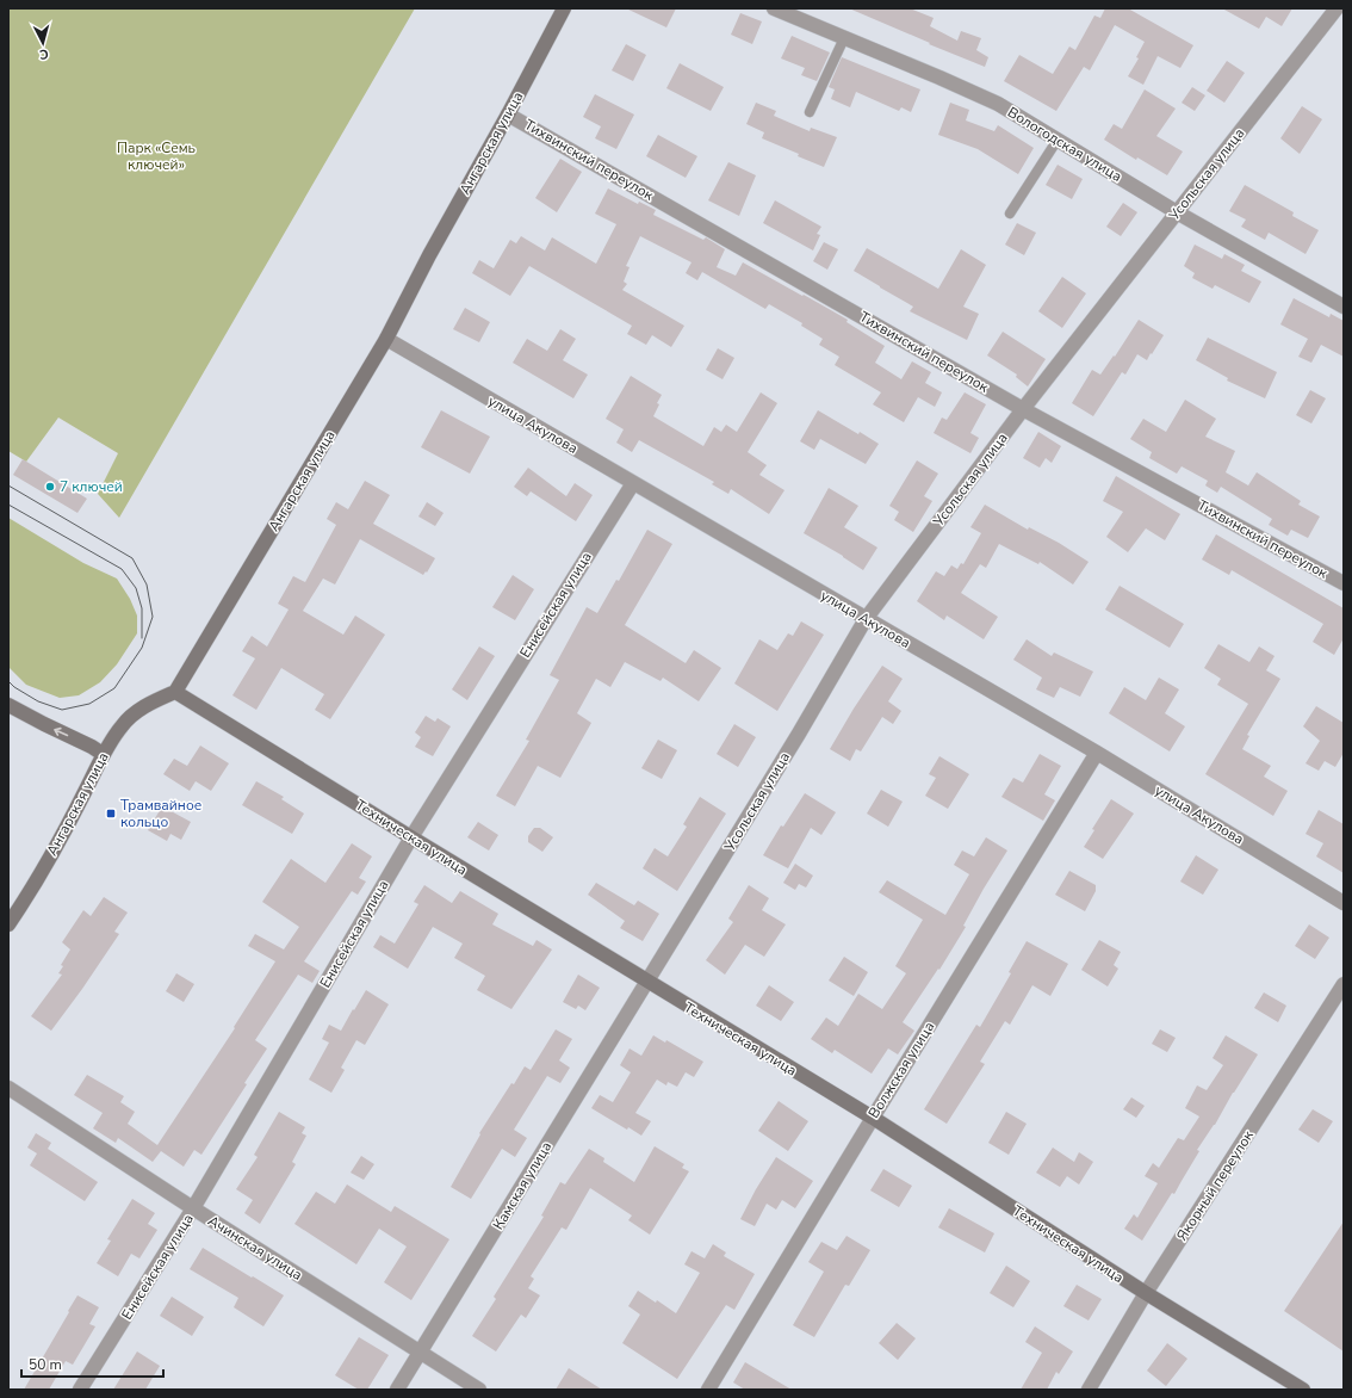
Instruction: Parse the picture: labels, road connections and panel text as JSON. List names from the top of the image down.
{
  "streets": {
    "street": [
      "Ангарская улица",
      "Вологодская улица",
      "Тихвинский переулок",
      "Усольская улица",
      "улица Акулова",
      "Енисейская улица",
      "Техническая улица",
      "Волжская улица",
      "Камская улица",
      "Якорный переулок",
      "Ачинская улица"
    ]
  },
  "crossings": [
    ["Ангарская улица", "Тихвинский переулок"],
    ["Ангарская улица", "улица Акулова"],
    ["Ангарская улица", "Техническая улица"],
    ["Вологодская улица", "Усольская улица"],
    ["Тихвинский переулок", "Усольская улица"],
    ["Усольская улица", "улица Акулова"],
    ["Усольская улица", "Техническая улица"],
    ["Усольская улица", "Камская улица"],
    ["улица Акулова", "Енисейская улица"],
    ["улица Акулова", "Волжская улица"],
    ["Енисейская улица", "Техническая улица"],
    ["Енисейская улица", "Ачинская улица"],
    ["Техническая улица", "Волжская улица"],
    ["Техническая улица", "Камская улица"],
    ["Техническая улица", "Якорный переулок"],
    ["Камская улица", "Ачинская улица"]
  ],
  "parks": ["Парк «Семь ключей»"],
  "places": {
    "other": ["7 ключей"],
    "transit": ["Трамвайное кольцо"]
  },
  "scale_bar": "50 m",
  "north": "bottom"
}
